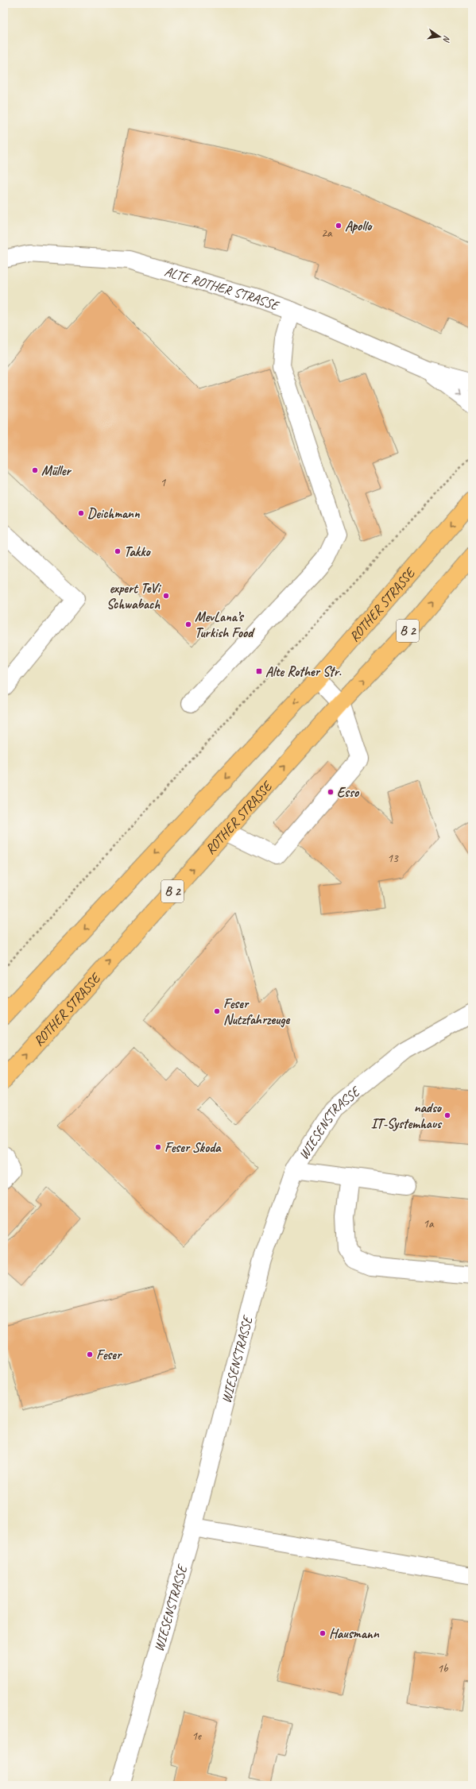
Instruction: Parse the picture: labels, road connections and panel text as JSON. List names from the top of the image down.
{
  "streets": {
    "main road": ["ROTHER STRASSE", "B 2"],
    "street": ["ALTE ROTHER STRASSE", "WIESENSTRASSE"]
  },
  "places": {
    "other": [
      "Apollo",
      "Müller",
      "Deichmann",
      "Takko",
      "expert TeVi Schwabach",
      "MevLana’s Turkish Food",
      "Esso",
      "Feser Nutzfahrzeuge",
      "nadso IT-Systemhaus",
      "Feser Skoda",
      "Feser",
      "Hausmann"
    ],
    "transit": ["Alte Rother Str."]
  },
  "house_numbers": [
    "2a",
    "1",
    "13",
    "1a",
    "1b",
    "1e"
  ],
  "north": "right"
}
